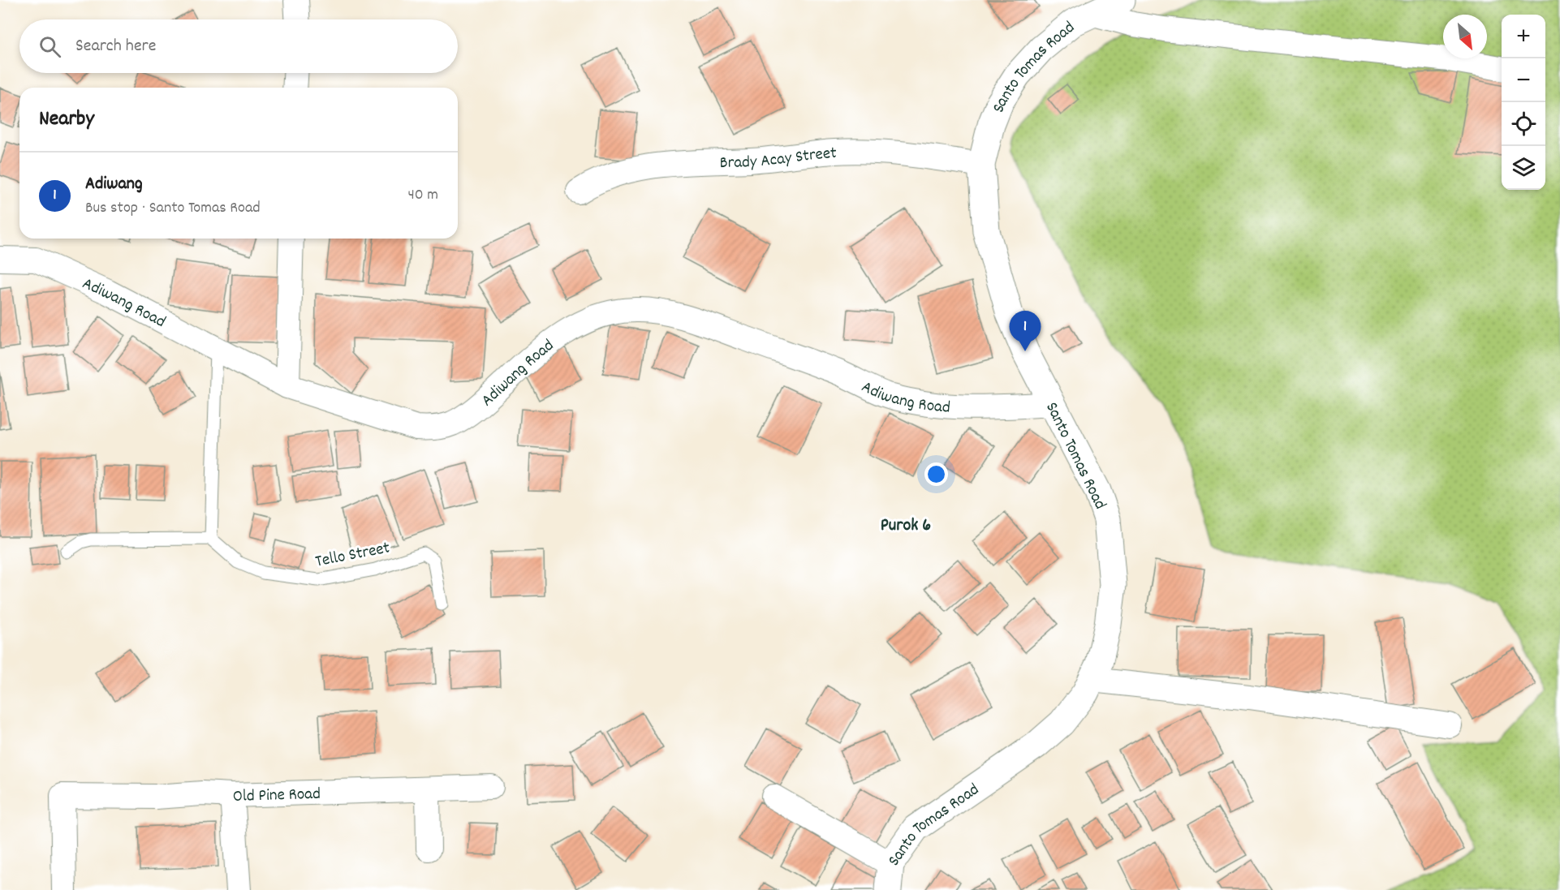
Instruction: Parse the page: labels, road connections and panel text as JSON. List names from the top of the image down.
{
  "streets": {
    "street": [
      "Santo Tomas Road",
      "Brady Acay Street",
      "Adiwang Road",
      "Old Pine Road"
    ],
    "lane": ["Tello Street"]
  },
  "crossings": [
    ["Santo Tomas Road", "Brady Acay Street"],
    ["Santo Tomas Road", "Adiwang Road"]
  ],
  "districts": ["Purok 6"],
  "north": "bottom right",
  "page": {
    "map_buttons": ["+", "−"],
    "search": "Search here",
    "heading": "Nearby",
    "list": [
      {
        "mark": "1",
        "name": "Adiwang",
        "note": "Bus stop · Santo Tomas Road",
        "value": "40 m"
      }
    ],
    "pins": "1"
  }
}
